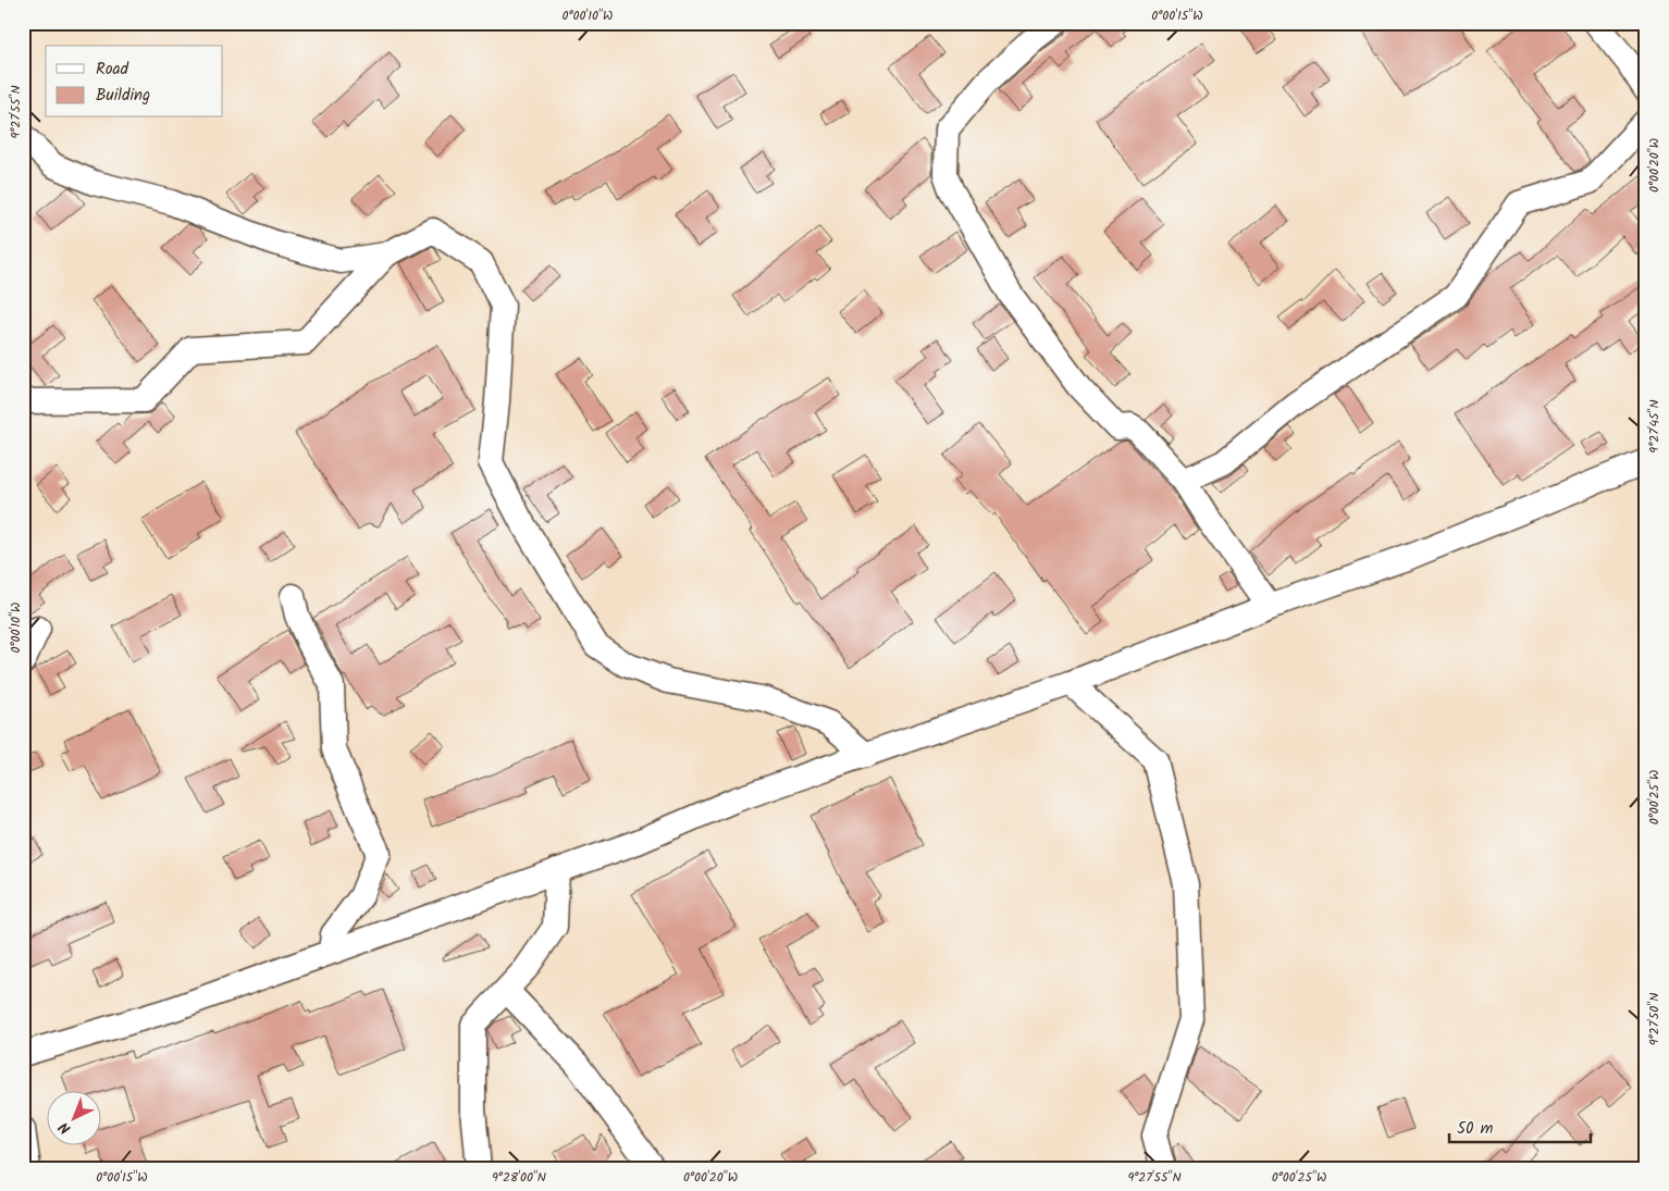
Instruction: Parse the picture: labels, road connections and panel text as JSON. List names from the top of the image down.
{
  "legend": ["Road", "Building"],
  "scale_bar": "50 m",
  "north": "bottom left",
  "coordinates": [
    "0°00'10\"W",
    "0°00'15\"W",
    "9°27'55\"N",
    "0°00'20\"W",
    "9°27'45\"N",
    "0°00'25\"W",
    "9°27'50\"N",
    "9°28'00\"N"
  ]
}
